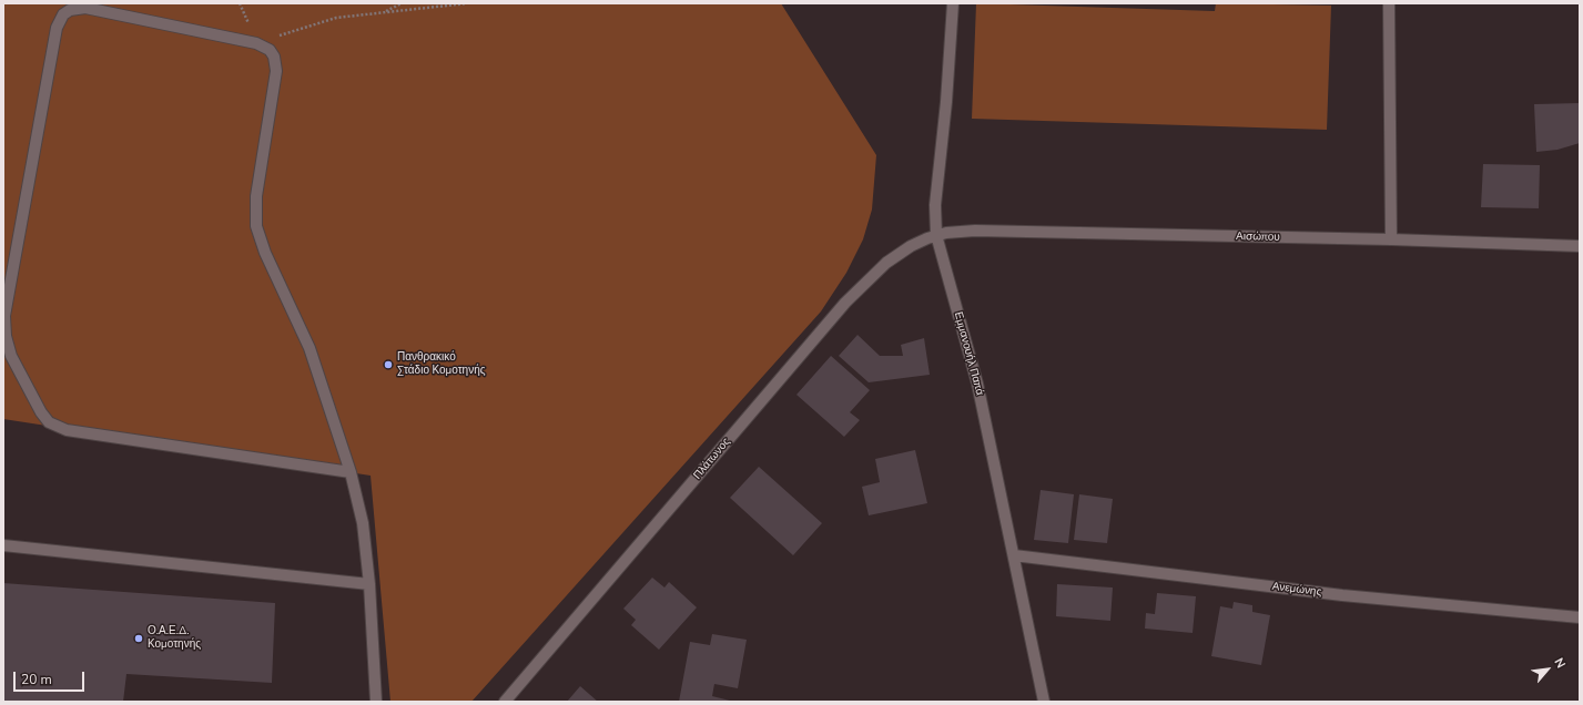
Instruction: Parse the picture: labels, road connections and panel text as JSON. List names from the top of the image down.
{
  "streets": {
    "street": [
      "Αισώπου",
      "Εμμανουήλ Παπά",
      "Πλάτωνος",
      "Ανεμώνης"
    ]
  },
  "crossings": [
    ["Αισώπου", "Εμμανουήλ Παπά"],
    ["Αισώπου", "Πλάτωνος"],
    ["Εμμανουήλ Παπά", "Πλάτωνος"],
    ["Εμμανουήλ Παπά", "Ανεμώνης"]
  ],
  "places": ["Πανθρακικό Στάδιο Κομοτηνής", "Ο.Α.Ε.Δ. Κομοτηνής"],
  "scale_bar": "20 m",
  "north": "top right"
}
